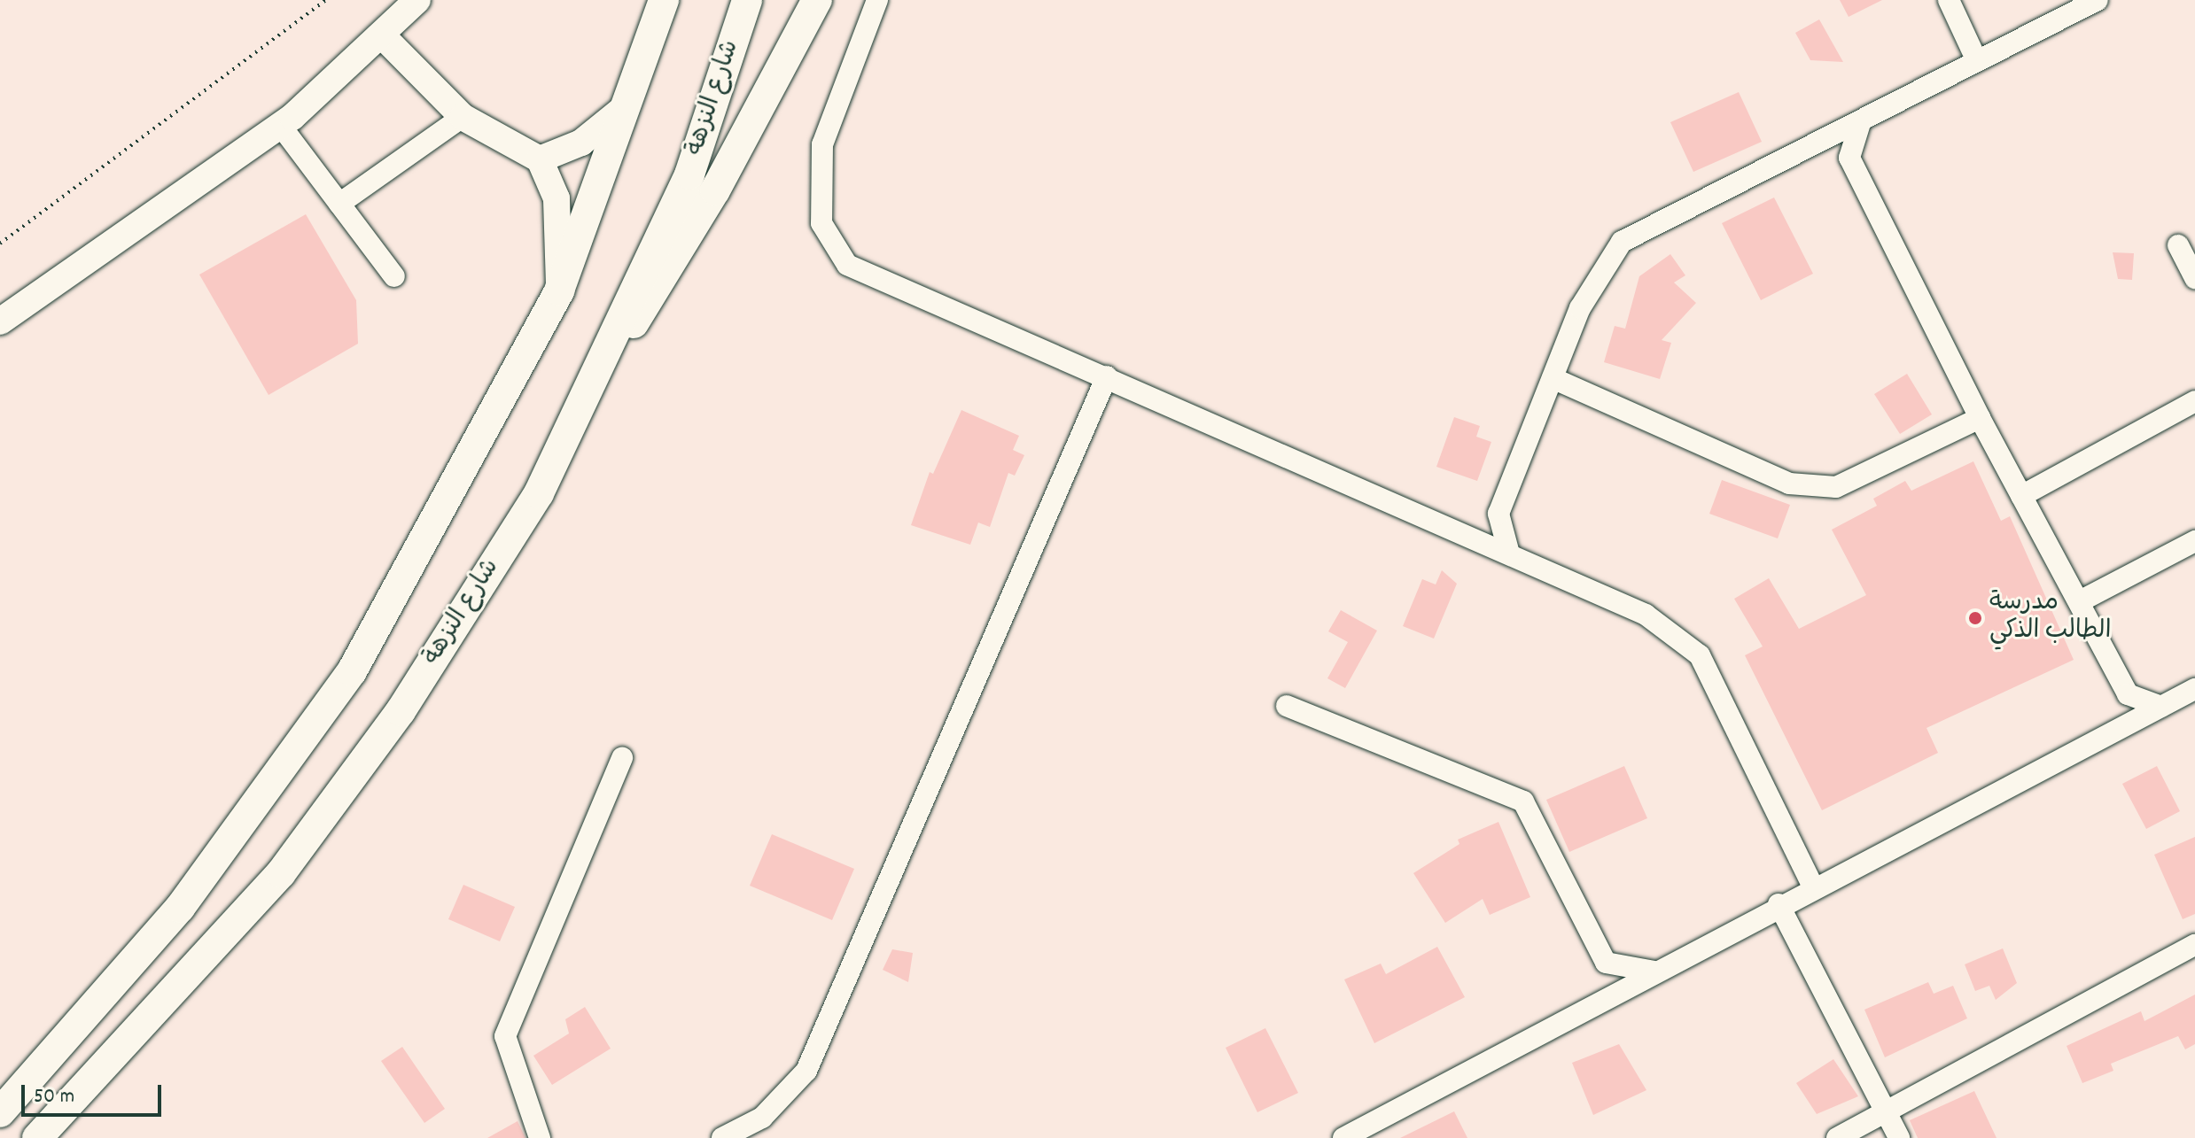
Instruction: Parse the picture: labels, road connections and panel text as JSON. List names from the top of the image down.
{
  "streets": {
    "main road": ["شارع النزهة"]
  },
  "places": ["مدرسة الطالب الذكي"],
  "scale_bar": "50 m"
}
